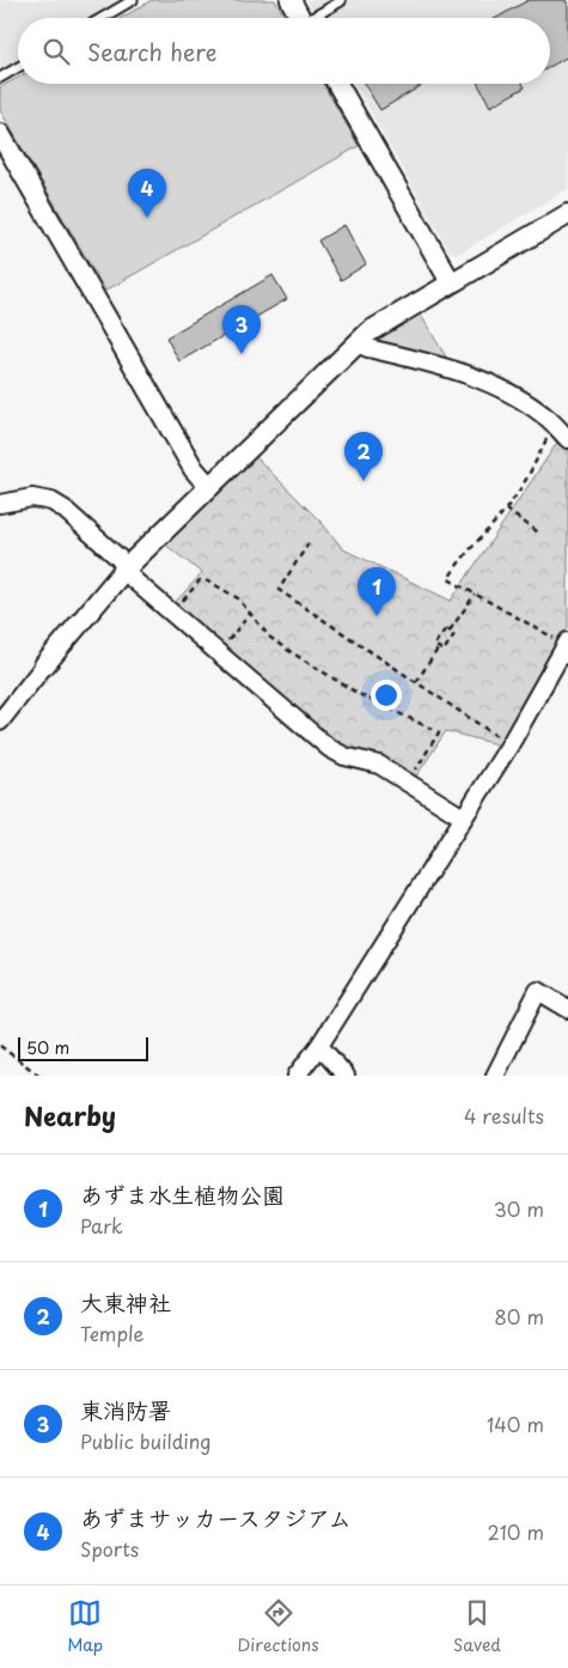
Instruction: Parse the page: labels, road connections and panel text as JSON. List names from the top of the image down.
{
  "scale_bar": "50 m",
  "page": {
    "search": "Search here",
    "pins": [
      "4",
      "3",
      "2",
      "1"
    ],
    "scale": "50 m",
    "heading": ["Nearby", "4 results"],
    "list": [
      {
        "mark": "1",
        "name": "あずま水生植物公園",
        "note": "Park",
        "value": "30 m"
      },
      {
        "mark": "2",
        "name": "大東神社",
        "note": "Temple",
        "value": "80 m"
      },
      {
        "mark": "3",
        "name": "東消防署",
        "note": "Public building",
        "value": "140 m"
      },
      {
        "mark": "4",
        "name": "あずまサッカースタジアム",
        "note": "Sports",
        "value": "210 m"
      }
    ],
    "nav": ["Map", "Directions", "Saved"]
  }
}
